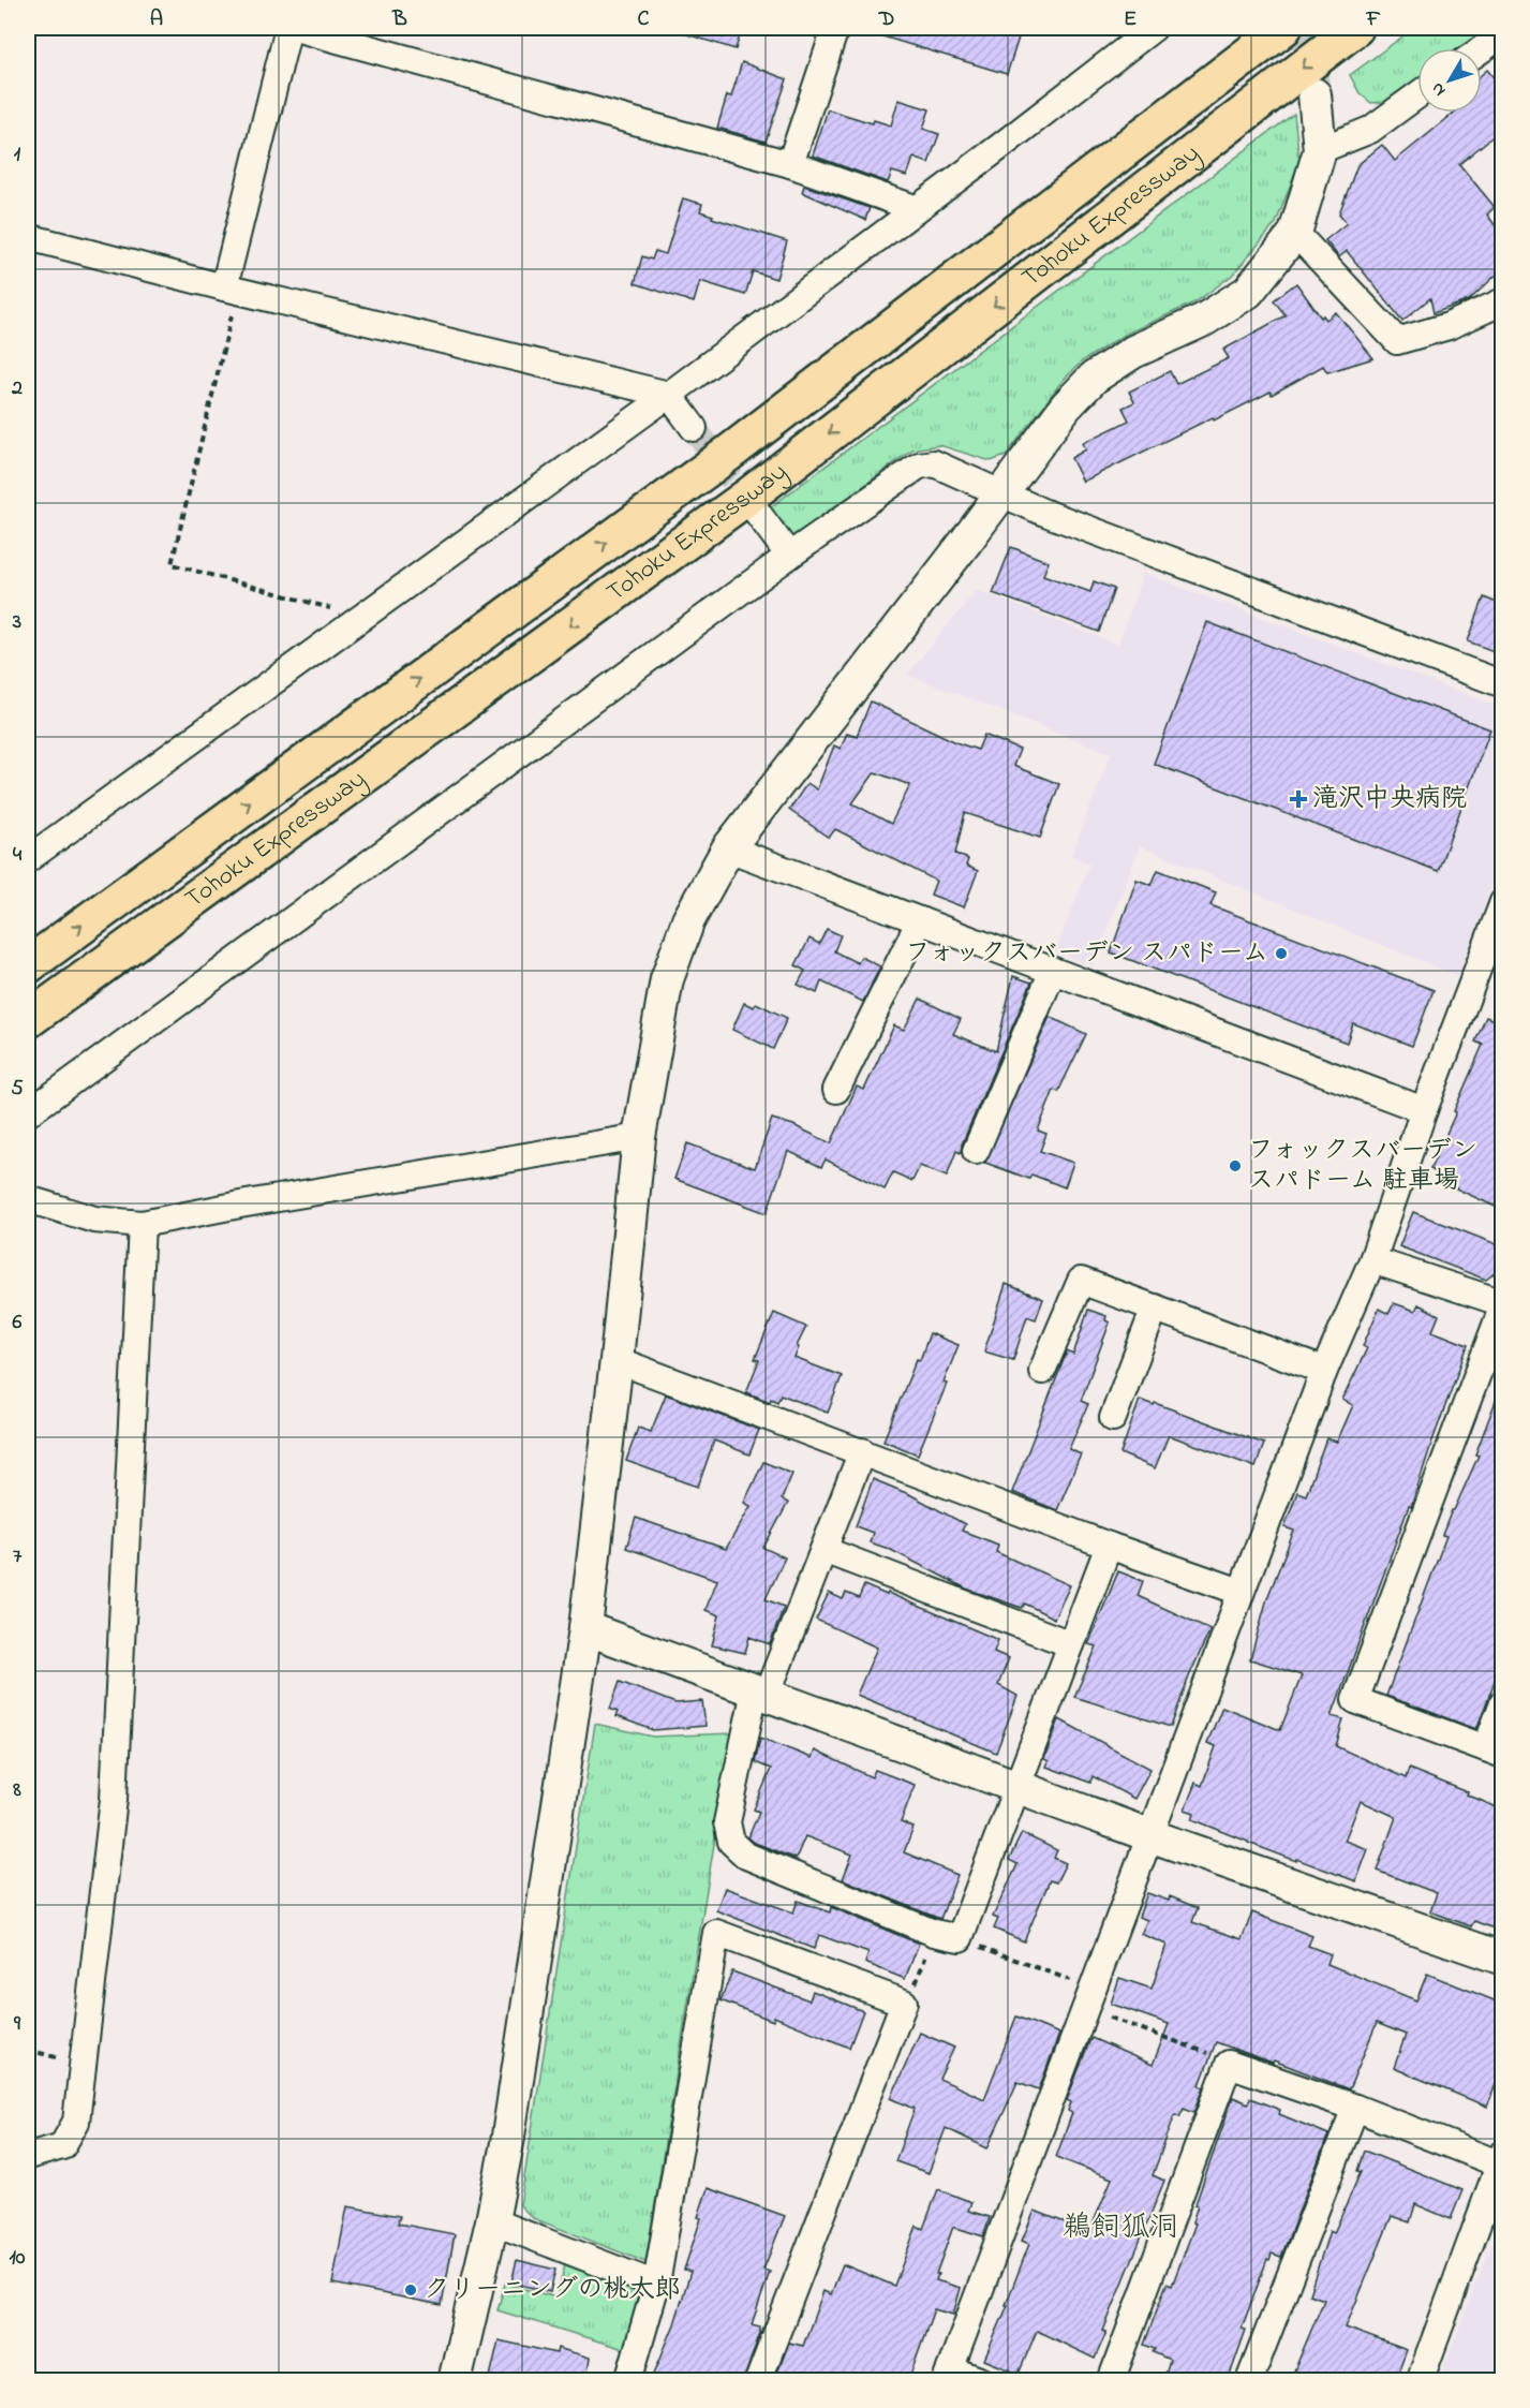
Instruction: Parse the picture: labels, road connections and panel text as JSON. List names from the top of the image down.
{
  "streets": {
    "highway": ["Tohoku Expressway"]
  },
  "districts": ["鵜飼狐洞"],
  "places": {
    "health": ["滝沢中央病院"],
    "other": ["フォックスバーデン スパドーム", "フォックスバーデン スパドーム 駐車場", "クリーニングの桃太郎"]
  },
  "north": "bottom left",
  "grid": {
    "columns": [
      "A",
      "B",
      "C",
      "D",
      "E",
      "F"
    ],
    "rows": [
      "1",
      "2",
      "3",
      "4",
      "5",
      "6",
      "7",
      "8",
      "9",
      "10"
    ]
  }
}
